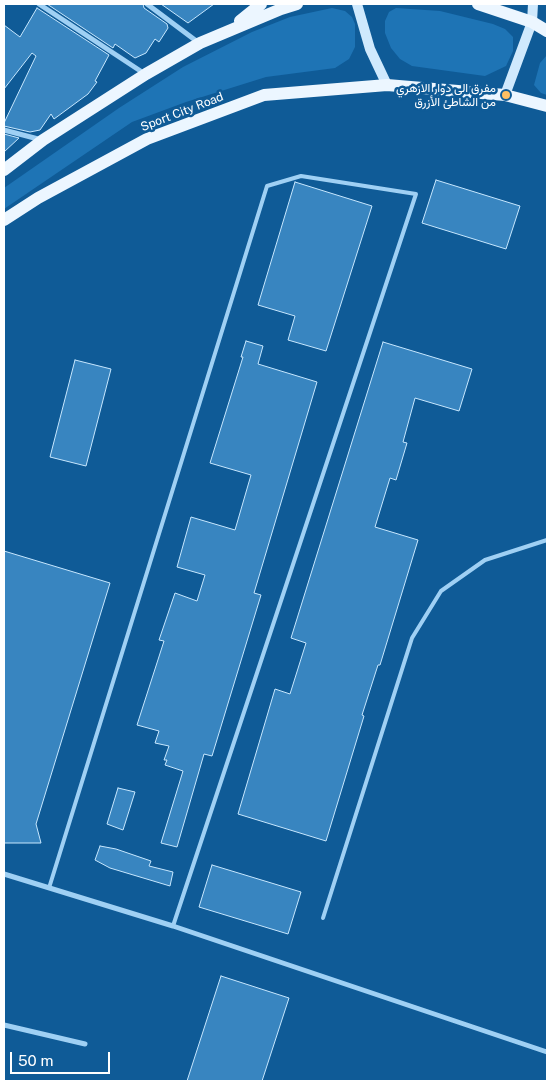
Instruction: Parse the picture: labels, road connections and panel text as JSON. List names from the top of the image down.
{
  "streets": {
    "main road": ["Sport City Road"]
  },
  "places": ["مفرق الى دوار الازهري من الشاطئ الأزرق"],
  "scale_bar": "50 m"
}
